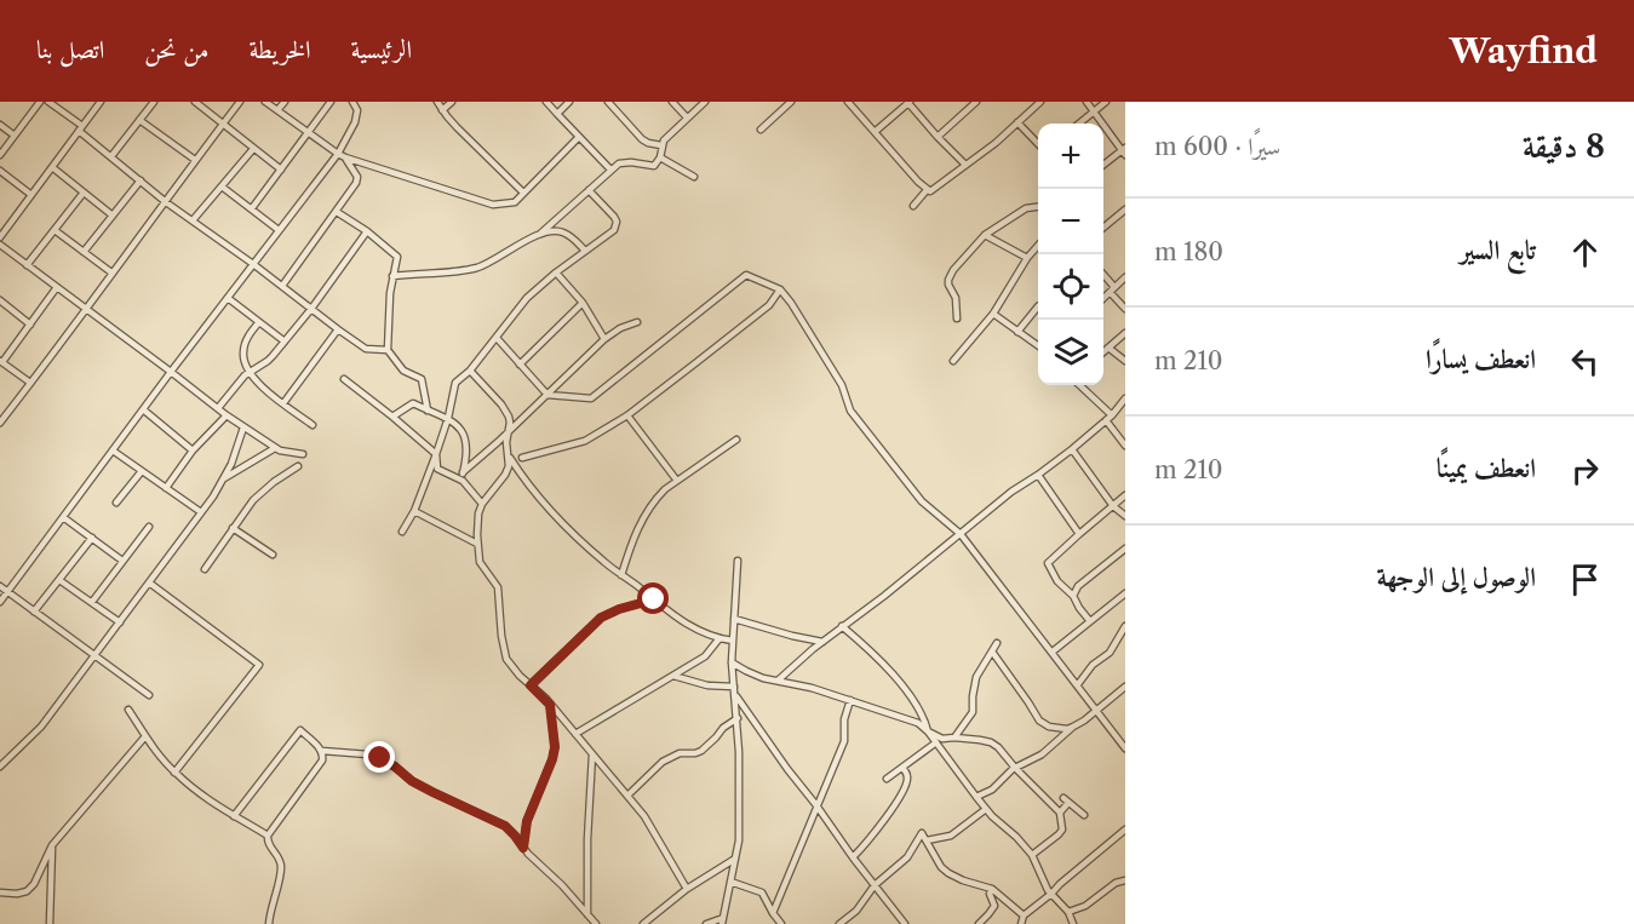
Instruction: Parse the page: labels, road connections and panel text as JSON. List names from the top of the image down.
{
  "page": {
    "header": "Wayfind",
    "nav": [
      "الرئيسية",
      "الخريطة",
      "من نحن",
      "اتصل بنا"
    ],
    "heading": ["8 دقيقة", "سيرًا · 600 m"],
    "map_buttons": ["+", "−"],
    "list": [
      ["تابع السير", "180 m"],
      ["انعطف يسارًا", "210 m"],
      ["انعطف يمينًا", "210 m"],
      "الوصول إلى الوجهة"
    ]
  }
}
